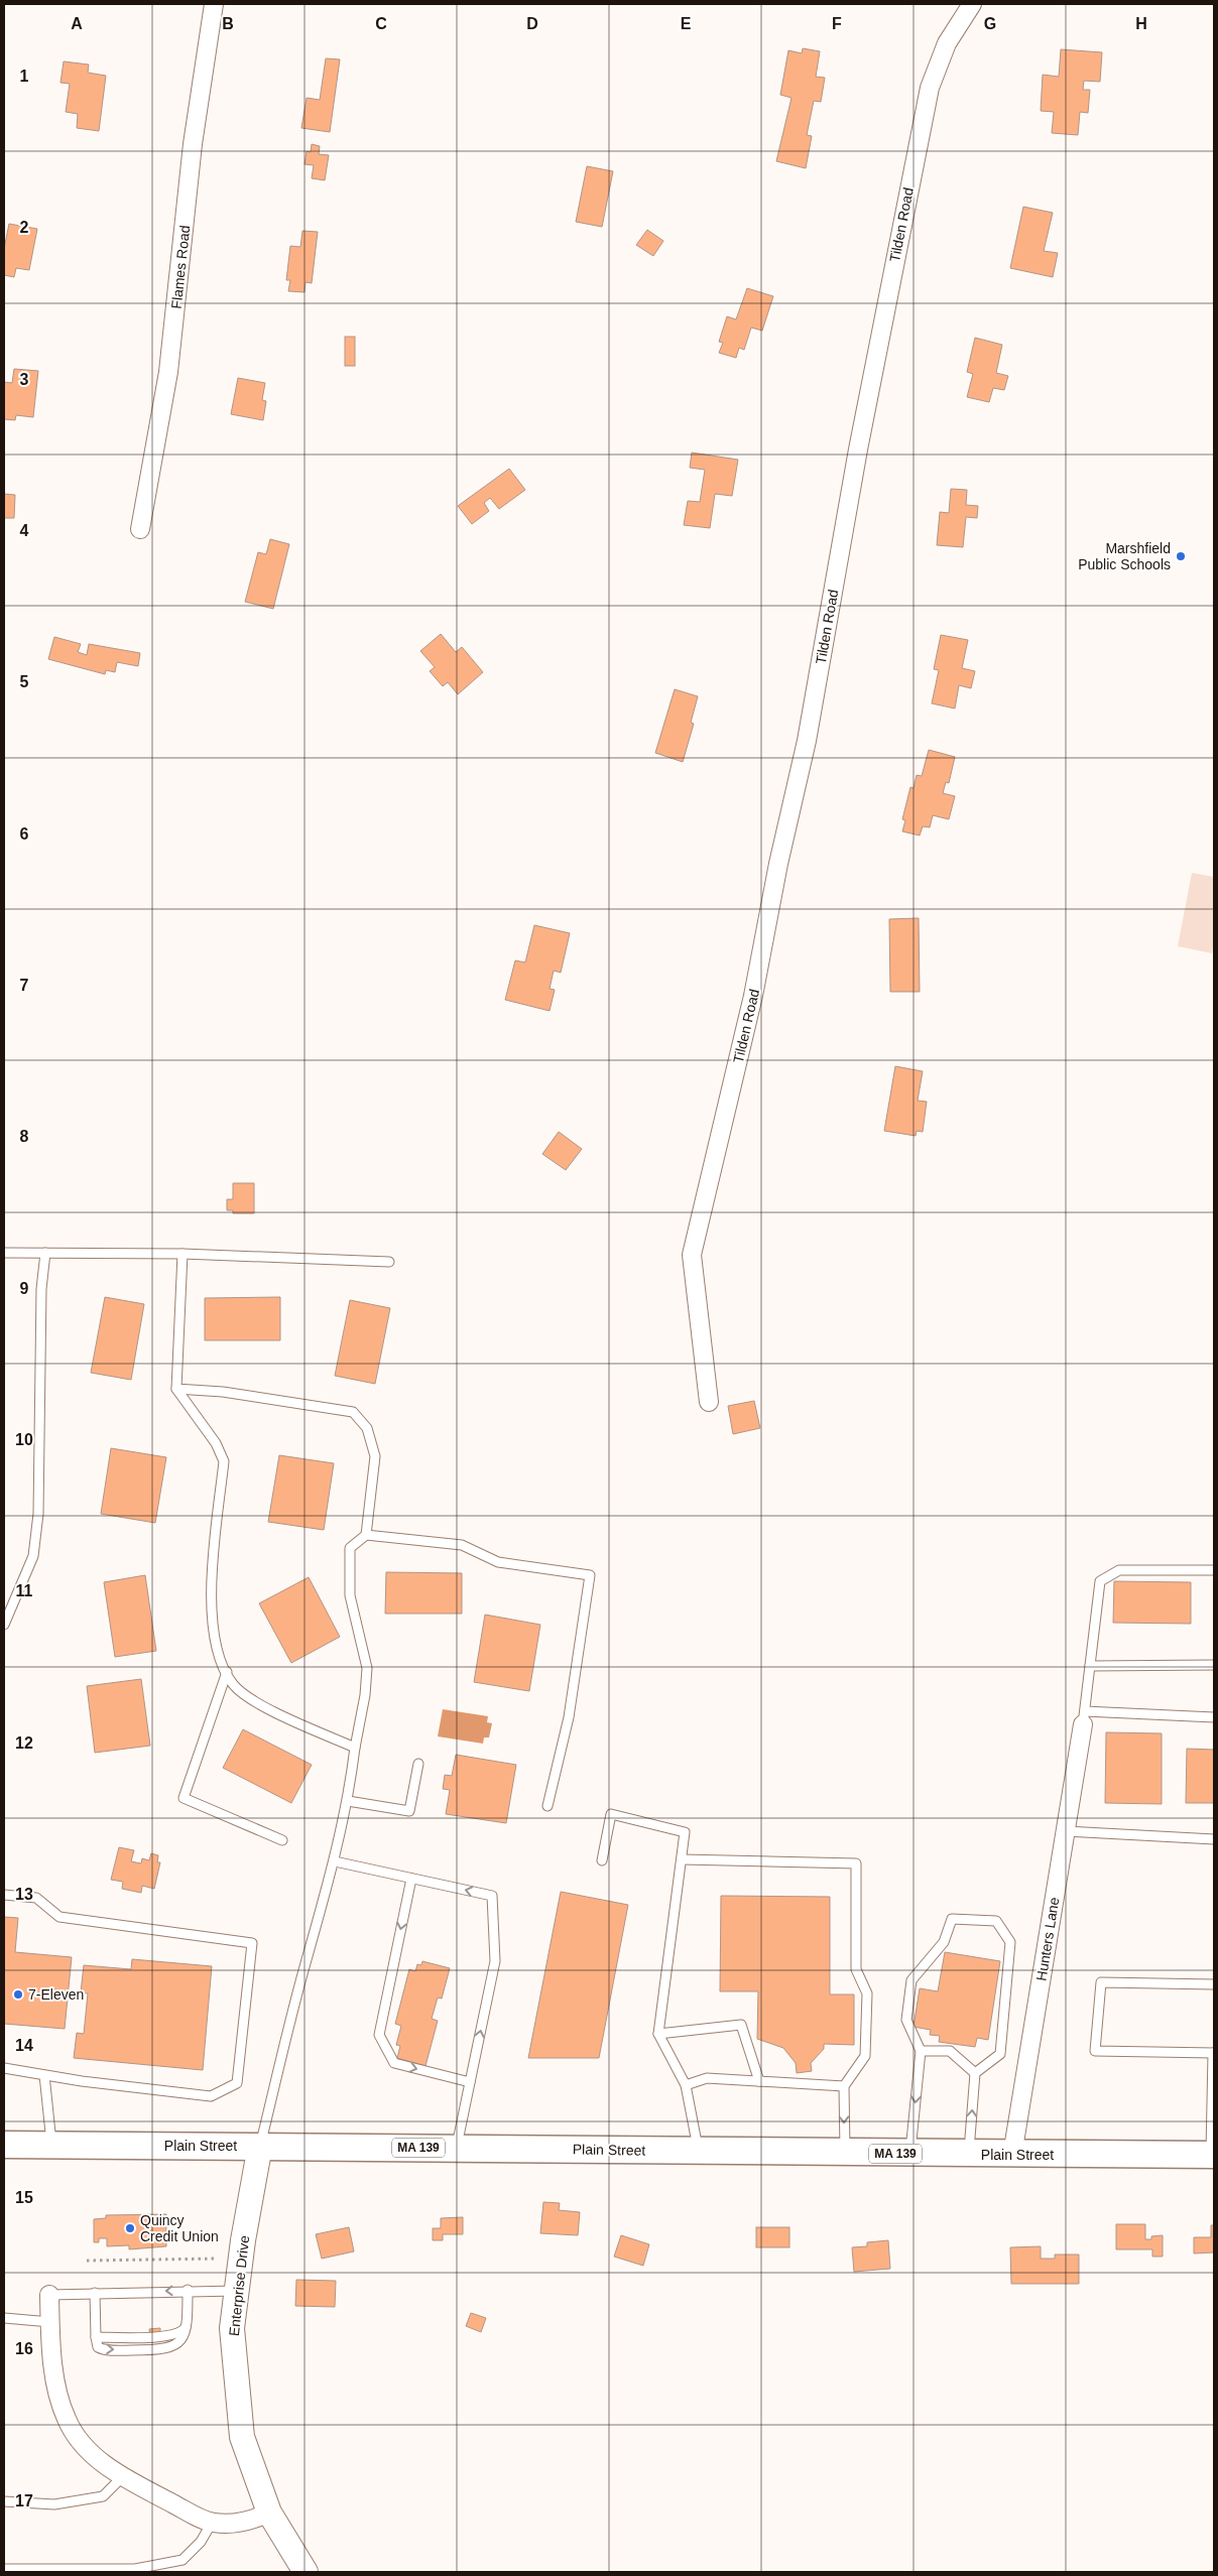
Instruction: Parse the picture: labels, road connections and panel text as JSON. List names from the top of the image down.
{
  "streets": {
    "main road": ["Plain Street", "MA 139"],
    "street": [
      "Tilden Road",
      "Flames Road",
      "Hunters Lane",
      "Enterprise Drive"
    ]
  },
  "crossings": [
    ["Hunters Lane", "Plain Street"],
    ["Plain Street", "Enterprise Drive"]
  ],
  "places": ["Marshfield Public Schools", "7-Eleven", "Quincy Credit Union"],
  "grid": {
    "columns": [
      "A",
      "B",
      "C",
      "D",
      "E",
      "F",
      "G",
      "H"
    ],
    "rows": [
      "1",
      "2",
      "3",
      "4",
      "5",
      "6",
      "7",
      "8",
      "9",
      "10",
      "11",
      "12",
      "13",
      "14",
      "15",
      "16",
      "17"
    ]
  }
}
